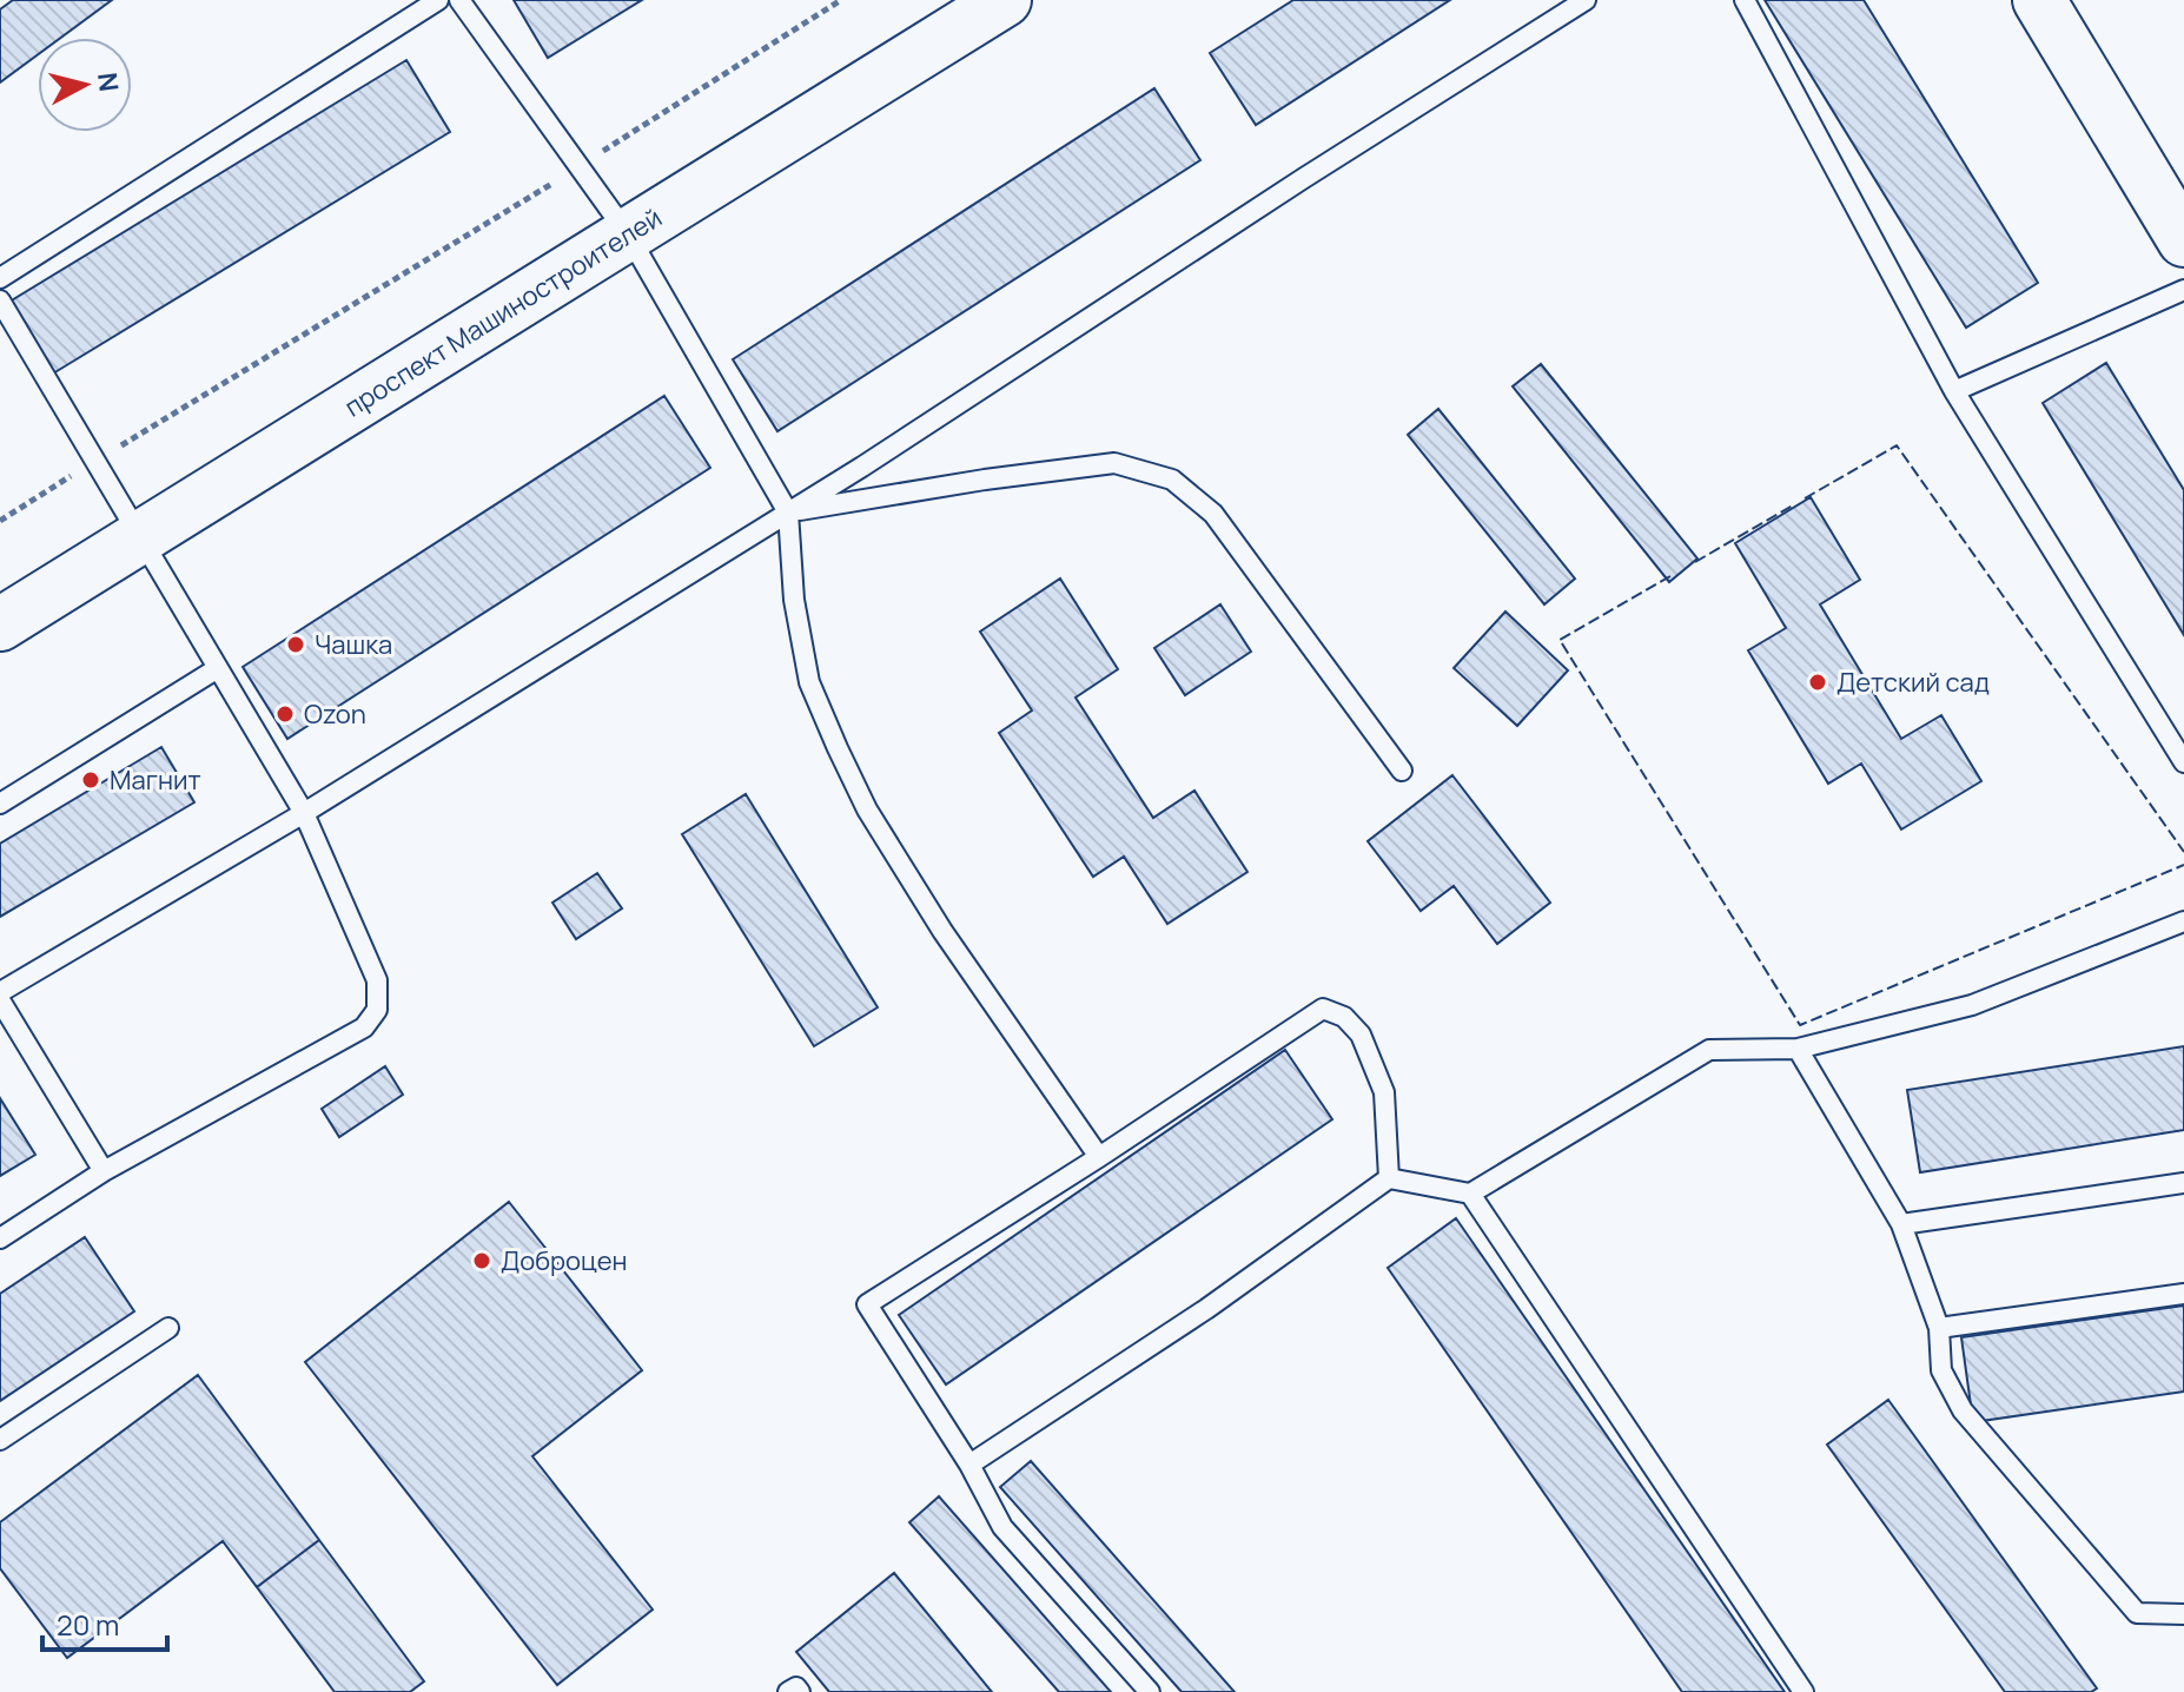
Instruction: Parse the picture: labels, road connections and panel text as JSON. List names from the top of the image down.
{
  "streets": {
    "main road": ["проспект Машиностроителей"]
  },
  "places": [
    "Чашка",
    "Детский сад",
    "Ozon",
    "Магнит",
    "Доброцен"
  ],
  "scale_bar": "20 m",
  "north": "right"
}
